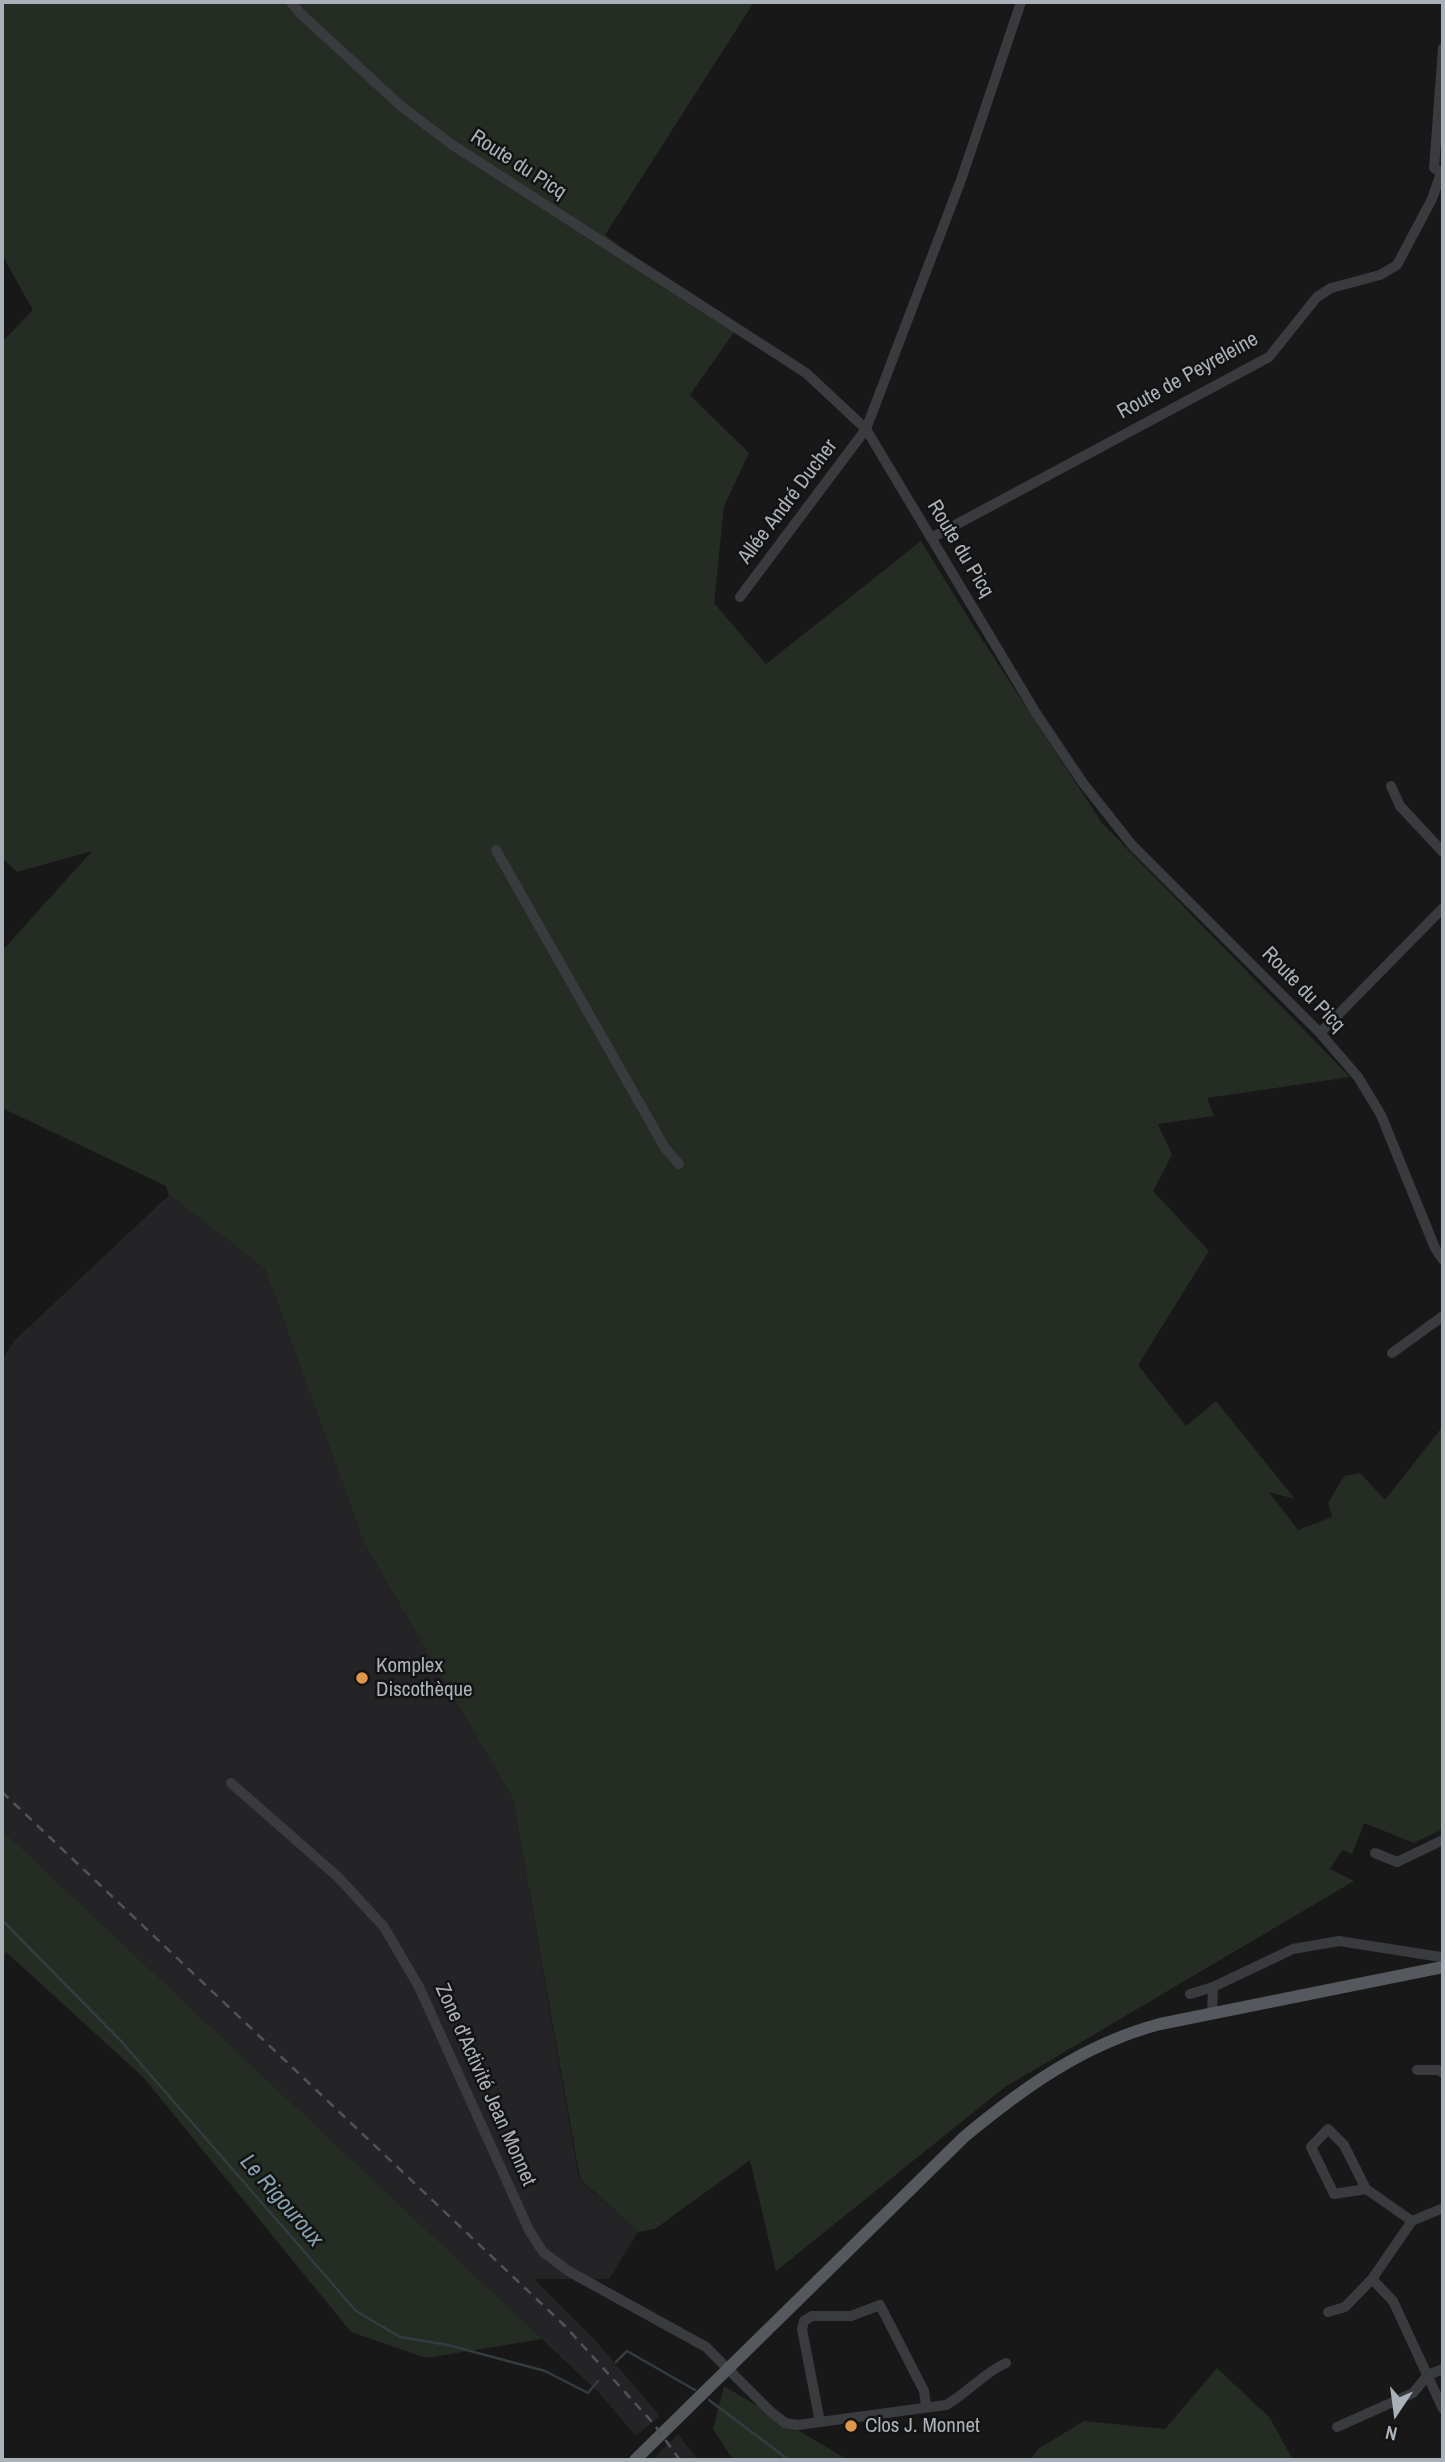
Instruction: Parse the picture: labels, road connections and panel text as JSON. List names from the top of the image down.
{
  "streets": {
    "street": [
      "Route du Picq",
      "Route de Peyreleine",
      "Allée André Ducher",
      "Zone d'Activité Jean Monnet"
    ]
  },
  "crossings": [
    ["Route du Picq", "Route de Peyreleine"],
    ["Route du Picq", "Allée André Ducher"]
  ],
  "water": ["Le Rigouroux"],
  "places": ["Komplex Discothèque", "Clos J. Monnet"],
  "north": "bottom"
}
